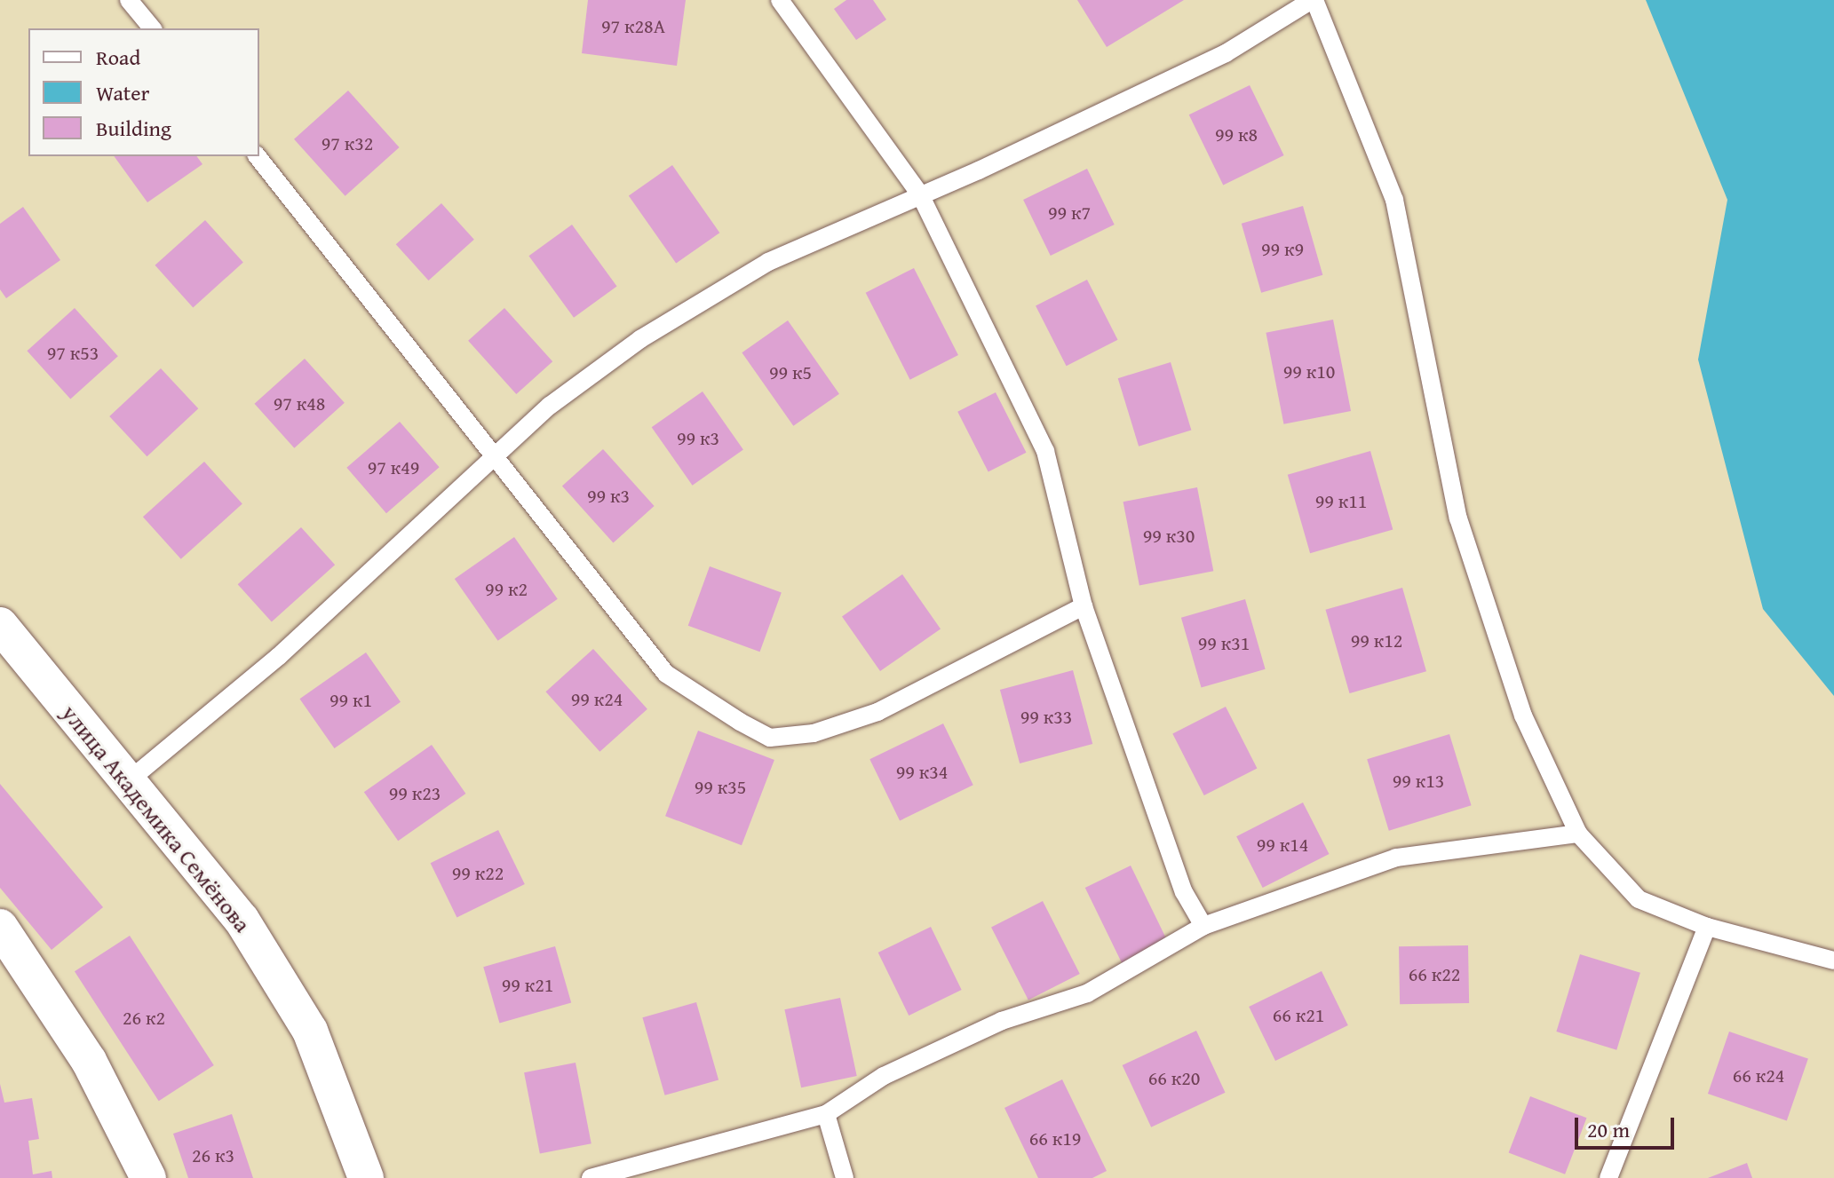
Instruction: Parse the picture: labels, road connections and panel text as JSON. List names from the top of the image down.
{
  "streets": {
    "street": ["улица Академика Семёнова"]
  },
  "house_numbers": [
    "97 к28А",
    "99 к8",
    "97 к32",
    "99 к7",
    "99 к9",
    "97 к53",
    "99 к10",
    "99 к5",
    "97 к48",
    "99 к3",
    "97 к49",
    "99 к3",
    "99 к11",
    "99 к30",
    "99 к2",
    "99 к12",
    "99 к31",
    "99 к24",
    "99 к1",
    "99 к33",
    "99 к34",
    "99 к13",
    "99 к35",
    "99 к23",
    "99 к14",
    "99 к22",
    "66 к22",
    "99 к21",
    "66 к21",
    "26 к2",
    "66 к24",
    "66 к20",
    "66 к19",
    "26 к3"
  ],
  "legend": ["Road", "Water", "Building"],
  "scale_bar": "20 m"
}
